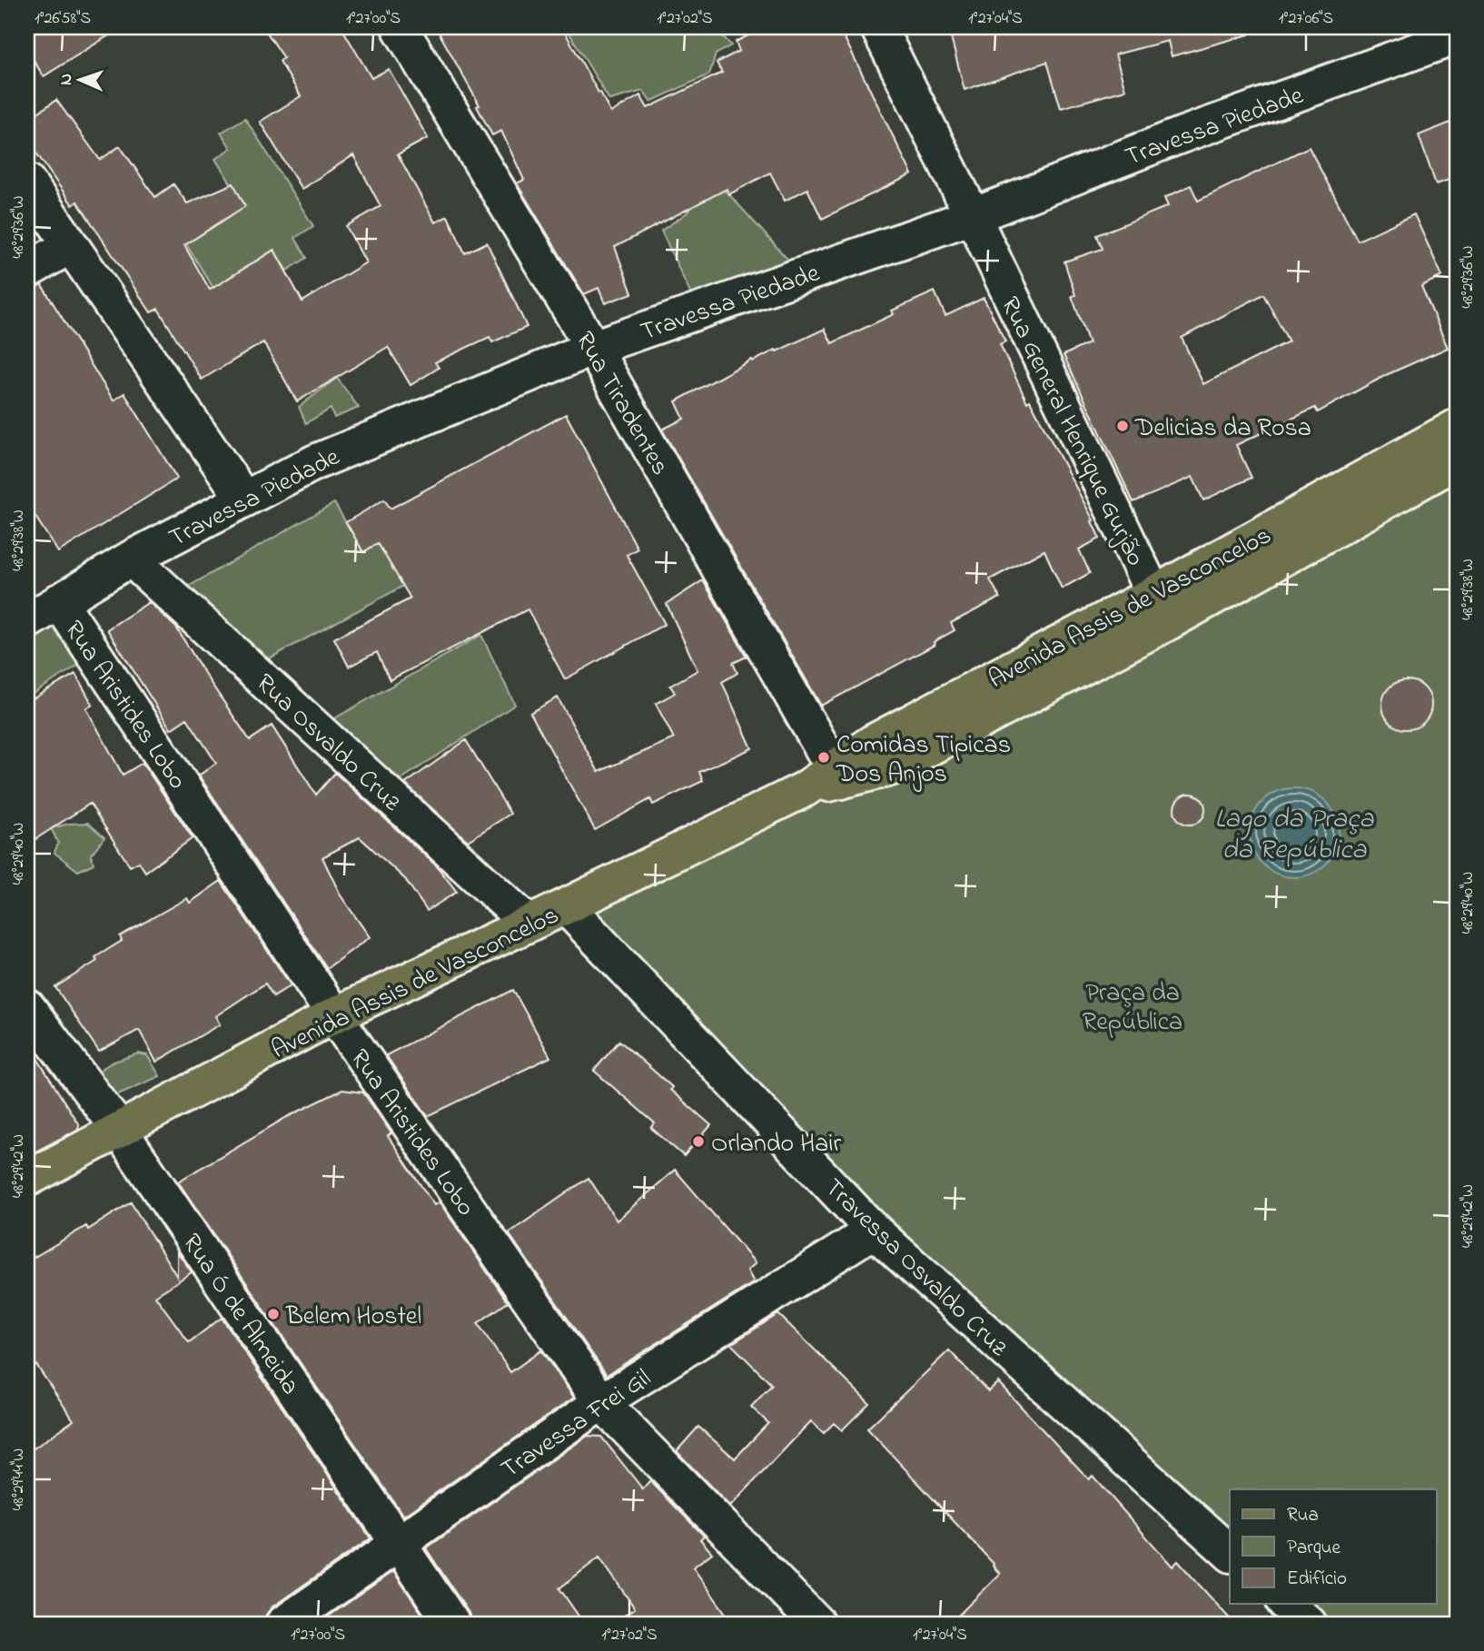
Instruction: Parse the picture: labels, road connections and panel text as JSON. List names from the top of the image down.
{
  "streets": {
    "main road": ["Avenida Assis de Vasconcelos"],
    "street": [
      "Travessa Piedade",
      "Rua Tiradentes",
      "Rua General Henrique Gurjão",
      "Rua Aristides Lobo",
      "Rua Osvaldo Cruz",
      "Travessa Osvaldo Cruz",
      "Rua Ó de Almeida",
      "Travessa Frei Gil"
    ]
  },
  "crossings": [
    ["Travessa Piedade", "Rua Tiradentes"],
    ["Travessa Piedade", "Rua General Henrique Gurjão"],
    ["Travessa Piedade", "Rua Aristides Lobo"],
    ["Travessa Piedade", "Rua Osvaldo Cruz"],
    ["Rua Tiradentes", "Avenida Assis de Vasconcelos"],
    ["Rua General Henrique Gurjão", "Avenida Assis de Vasconcelos"],
    ["Avenida Assis de Vasconcelos", "Rua Aristides Lobo"],
    ["Avenida Assis de Vasconcelos", "Rua Osvaldo Cruz"],
    ["Avenida Assis de Vasconcelos", "Travessa Osvaldo Cruz"],
    ["Avenida Assis de Vasconcelos", "Rua Ó de Almeida"],
    ["Rua Aristides Lobo", "Travessa Frei Gil"],
    ["Travessa Osvaldo Cruz", "Travessa Frei Gil"],
    ["Rua Ó de Almeida", "Travessa Frei Gil"]
  ],
  "water": ["Lago da Praça da República"],
  "parks": ["Praça da República"],
  "places": [
    "Delicias da Rosa",
    "Comidas Tipicas Dos Anjos",
    "Orlando Hair",
    "Belem Hostel"
  ],
  "legend": ["Rua", "Parque", "Edifício"],
  "north": "left",
  "coordinates": [
    "1°26'58\"S",
    "1°27'00\"S",
    "1°27'02\"S",
    "1°27'04\"S",
    "1°27'06\"S",
    "48°29'36\"W",
    "48°29'38\"W",
    "48°29'40\"W",
    "48°29'42\"W",
    "48°29'44\"W"
  ]
}
